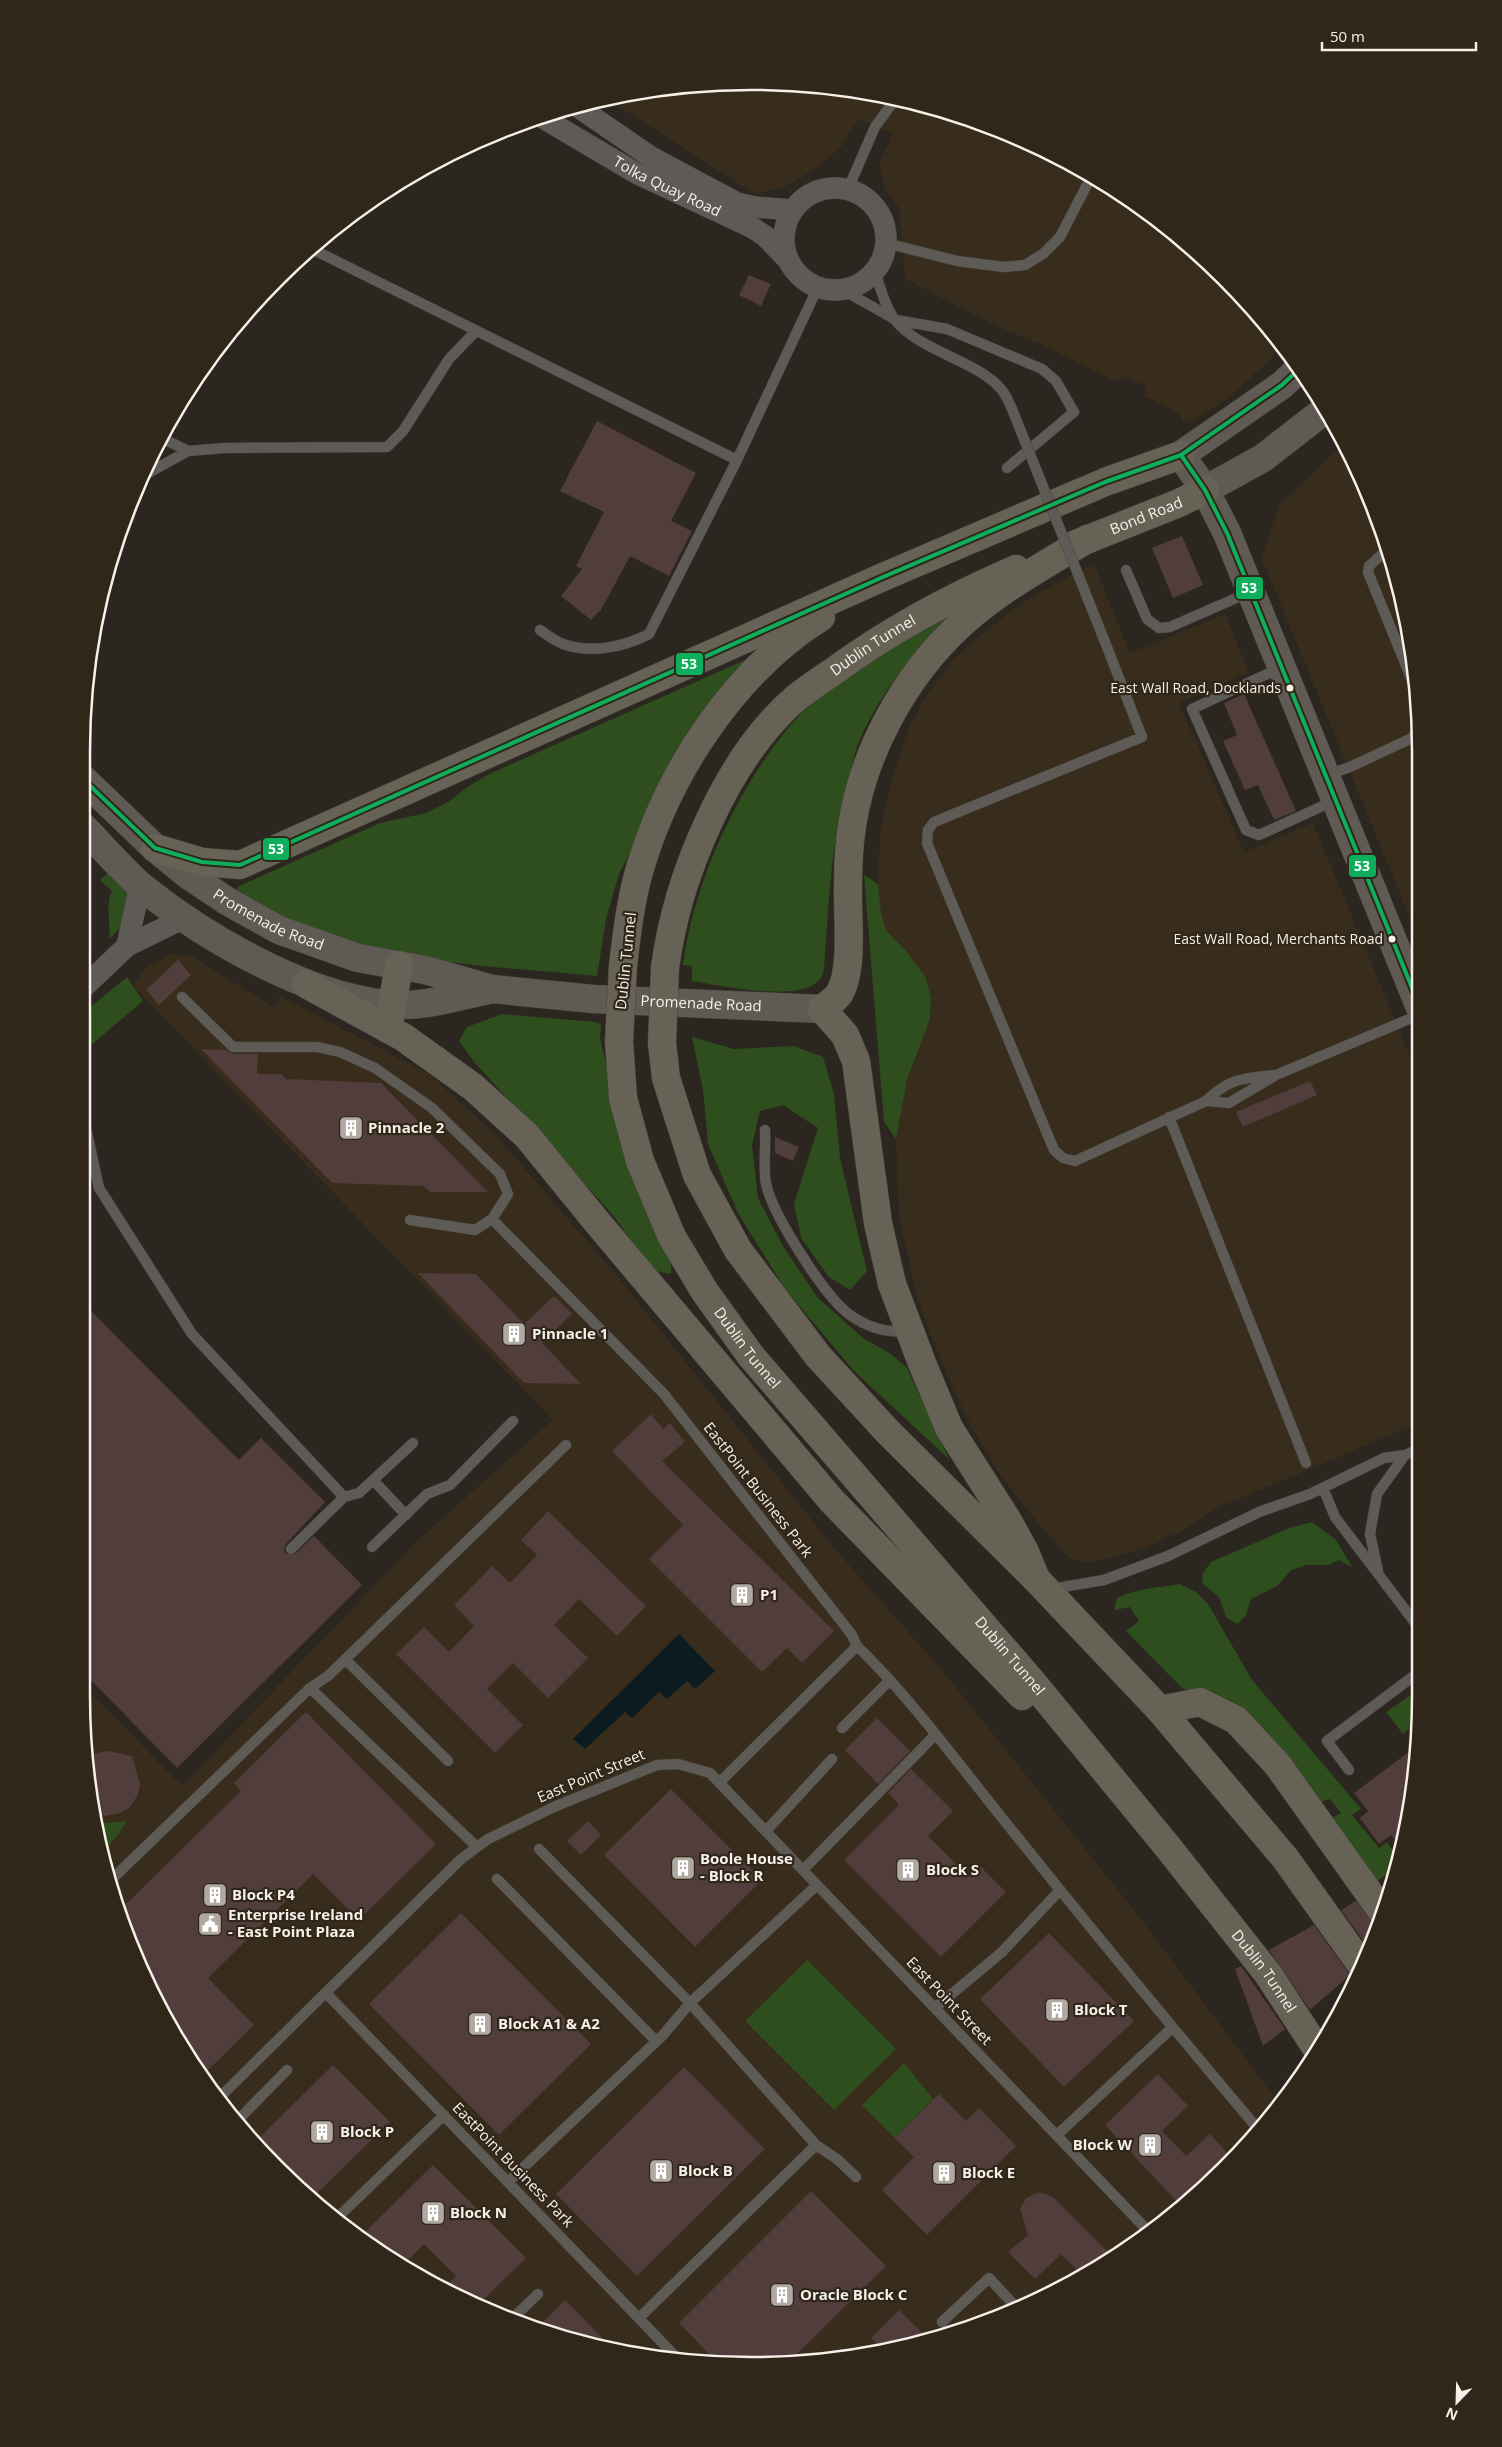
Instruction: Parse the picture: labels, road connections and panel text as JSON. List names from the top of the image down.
{
  "streets": {
    "highway": ["Bond Road", "Dublin Tunnel"],
    "street": ["Tolka Quay Road", "Promenade Road"],
    "lane": ["EastPoint Business Park", "East Point Street"]
  },
  "crossings": [
    ["Bond Road", "Dublin Tunnel"],
    ["EastPoint Business Park", "East Point Street"]
  ],
  "places": {
    "other": ["East Wall Road, Docklands", "East Wall Road, Merchants Road"],
    "building": [
      "Pinnacle 2",
      "Pinnacle 1",
      "P1",
      "Boole House - Block R",
      "Block S",
      "Block P4",
      "Block T",
      "Block A1 & A2",
      "Block P",
      "Block W",
      "Block B",
      "Block E",
      "Block N",
      "Oracle Block C"
    ],
    "public building": ["Enterprise Ireland - East Point Plaza"]
  },
  "lines": ["transit line 53"],
  "scale_bar": "50 m",
  "north": "bottom left"
}
